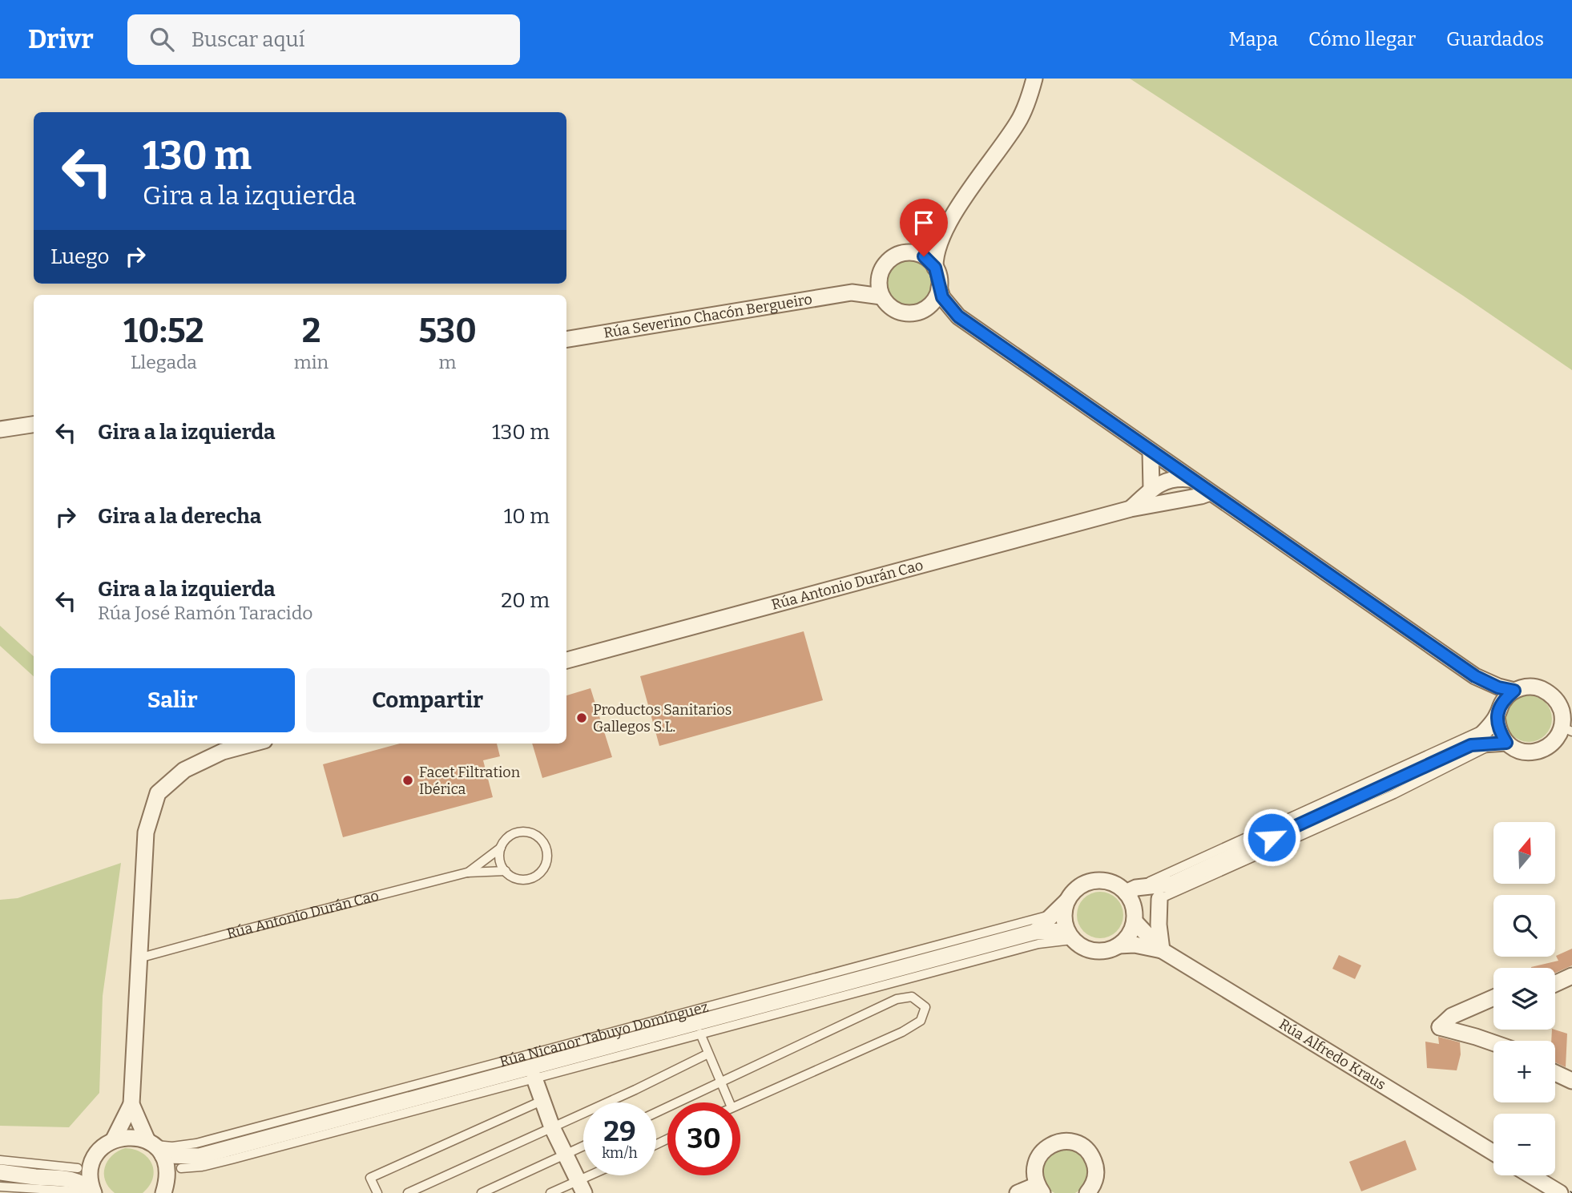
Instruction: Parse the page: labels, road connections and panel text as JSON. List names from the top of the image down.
{
  "streets": {
    "street": [
      "Rúa Severino Chacón Bergueiro",
      "Rúa Antonio Durán Cao",
      "Rúa Nicanor Tabuyo Domínguez",
      "Rúa Alfredo Kraus"
    ]
  },
  "crossings": [
    ["Rúa Nicanor Tabuyo Domínguez", "Rúa Alfredo Kraus"]
  ],
  "places": ["Productos Sanitarios Gallegos S.L.", "Facet Filtration Ibérica"],
  "north": "top",
  "page": {
    "header": "Drivr",
    "search": "Buscar aquí",
    "nav": ["Mapa", "Cómo llegar", "Guardados"],
    "turn": ["130 m", "Gira a la izquierda"],
    "then": "Luego",
    "eta": [
      "10:52",
      "Llegada",
      "2",
      "min",
      "530",
      "m"
    ],
    "list": [
      {
        "name": "Gira a la izquierda",
        "value": "130 m"
      },
      {
        "name": "Gira a la derecha",
        "value": "10 m"
      },
      {
        "name": "Gira a la izquierda",
        "note": "Rúa José Ramón Taracido",
        "value": "20 m"
      }
    ],
    "buttons": ["Salir", "Compartir"],
    "map_buttons": ["+", "−"],
    "speed": "29 km/h",
    "limit": "30"
  }
}
